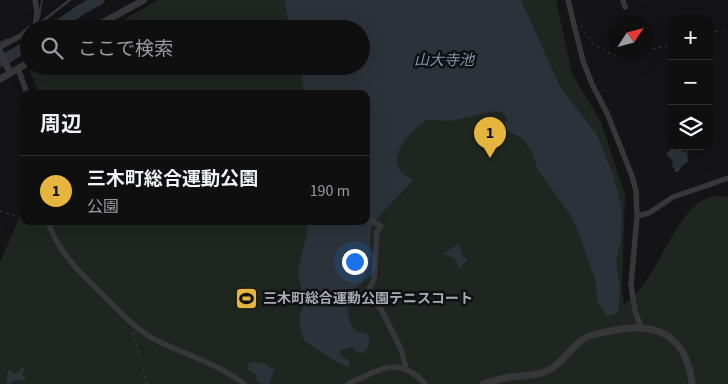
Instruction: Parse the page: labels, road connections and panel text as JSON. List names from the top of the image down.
{
  "water": ["山大寺池"],
  "places": {
    "sports": ["三木町総合運動公園テニスコート"]
  },
  "north": "top right",
  "page": {
    "map_buttons": ["+", "−"],
    "search": "ここで検索",
    "heading": "周辺",
    "pins": "1",
    "list": [
      {
        "mark": "1",
        "name": "三木町総合運動公園",
        "note": "公園",
        "value": "190 m"
      }
    ]
  }
}
